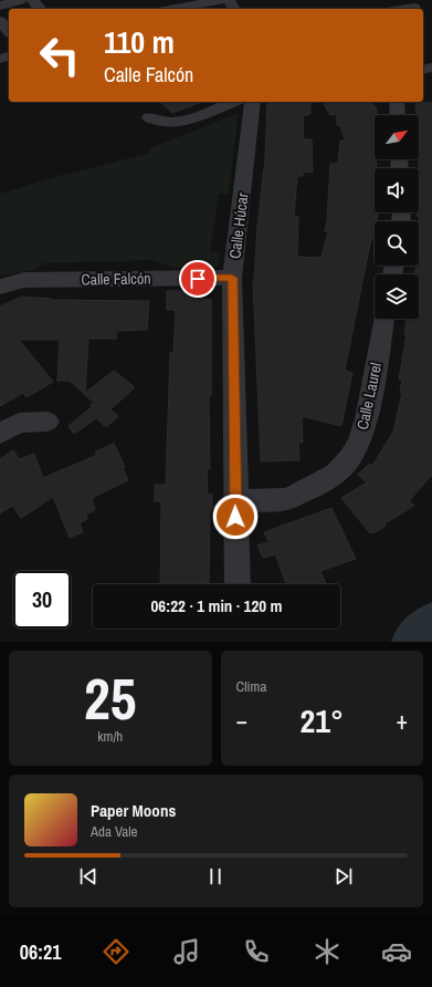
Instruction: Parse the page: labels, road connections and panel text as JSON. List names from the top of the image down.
{
  "streets": {
    "street": ["Calle Húcar", "Calle Falcón", "Calle Laurel"]
  },
  "crossings": [
    ["Calle Húcar", "Calle Falcón"],
    ["Calle Húcar", "Calle Laurel"]
  ],
  "north": "top right",
  "page": {
    "turn": ["110 m", "Calle Falcón"],
    "limit": "30",
    "trip": "06:22 · 1 min · 120 m",
    "tile": [
      ["25", "km/h"],
      "Clima"
    ],
    "heat": ["−", "21°", "+"],
    "song": ["Paper Moons", "Ada Vale"],
    "tabs": "06:21"
  }
}
